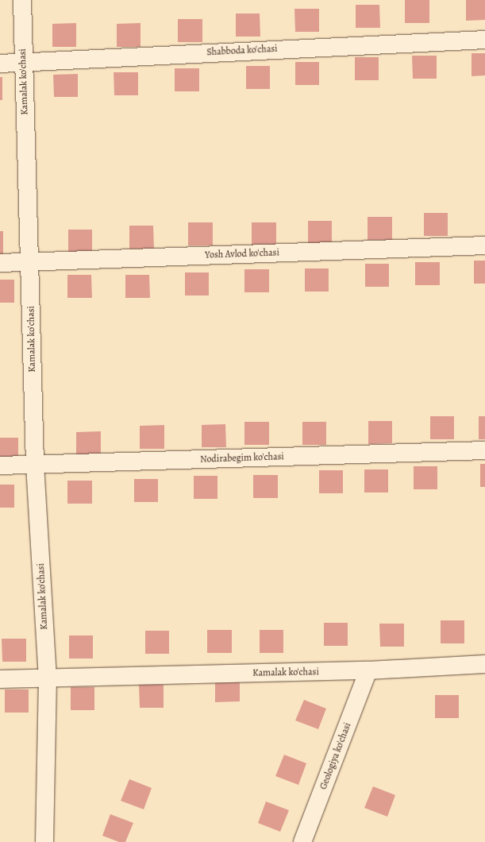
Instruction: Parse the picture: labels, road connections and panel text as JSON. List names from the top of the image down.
{
  "streets": {
    "street": [
      "Shabboda ko'chasi",
      "Kamalak ko'chasi",
      "Yosh Avlod ko'chasi",
      "Nodirabegim ko'chasi",
      "Geologiya ko'chasi"
    ]
  },
  "crossings": [
    ["Shabboda ko'chasi", "Kamalak ko'chasi"],
    ["Kamalak ko'chasi", "Yosh Avlod ko'chasi"],
    ["Kamalak ko'chasi", "Nodirabegim ko'chasi"],
    ["Kamalak ko'chasi", "Geologiya ko'chasi"]
  ]
}
